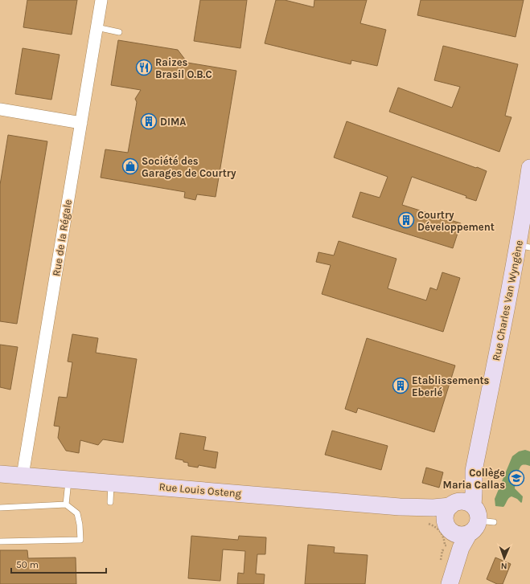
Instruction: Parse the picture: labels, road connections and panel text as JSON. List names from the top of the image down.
{
  "streets": {
    "street": ["Rue de la Régale", "Rue Charles Van Wyngène", "Rue Louis Osteng"]
  },
  "crossings": [
    ["Rue de la Régale", "Rue Louis Osteng"],
    ["Rue Charles Van Wyngène", "Rue Louis Osteng"]
  ],
  "places": {
    "restaurant": ["Raizes Brasil O.B.C"],
    "building": ["DIMA", "Courtry Développement", "Etablissements Eberlé"],
    "shop": ["Société des Garages de Courtry"],
    "school or university": ["Collège Maria Callas"]
  },
  "scale_bar": "50 m",
  "north": "bottom"
}
